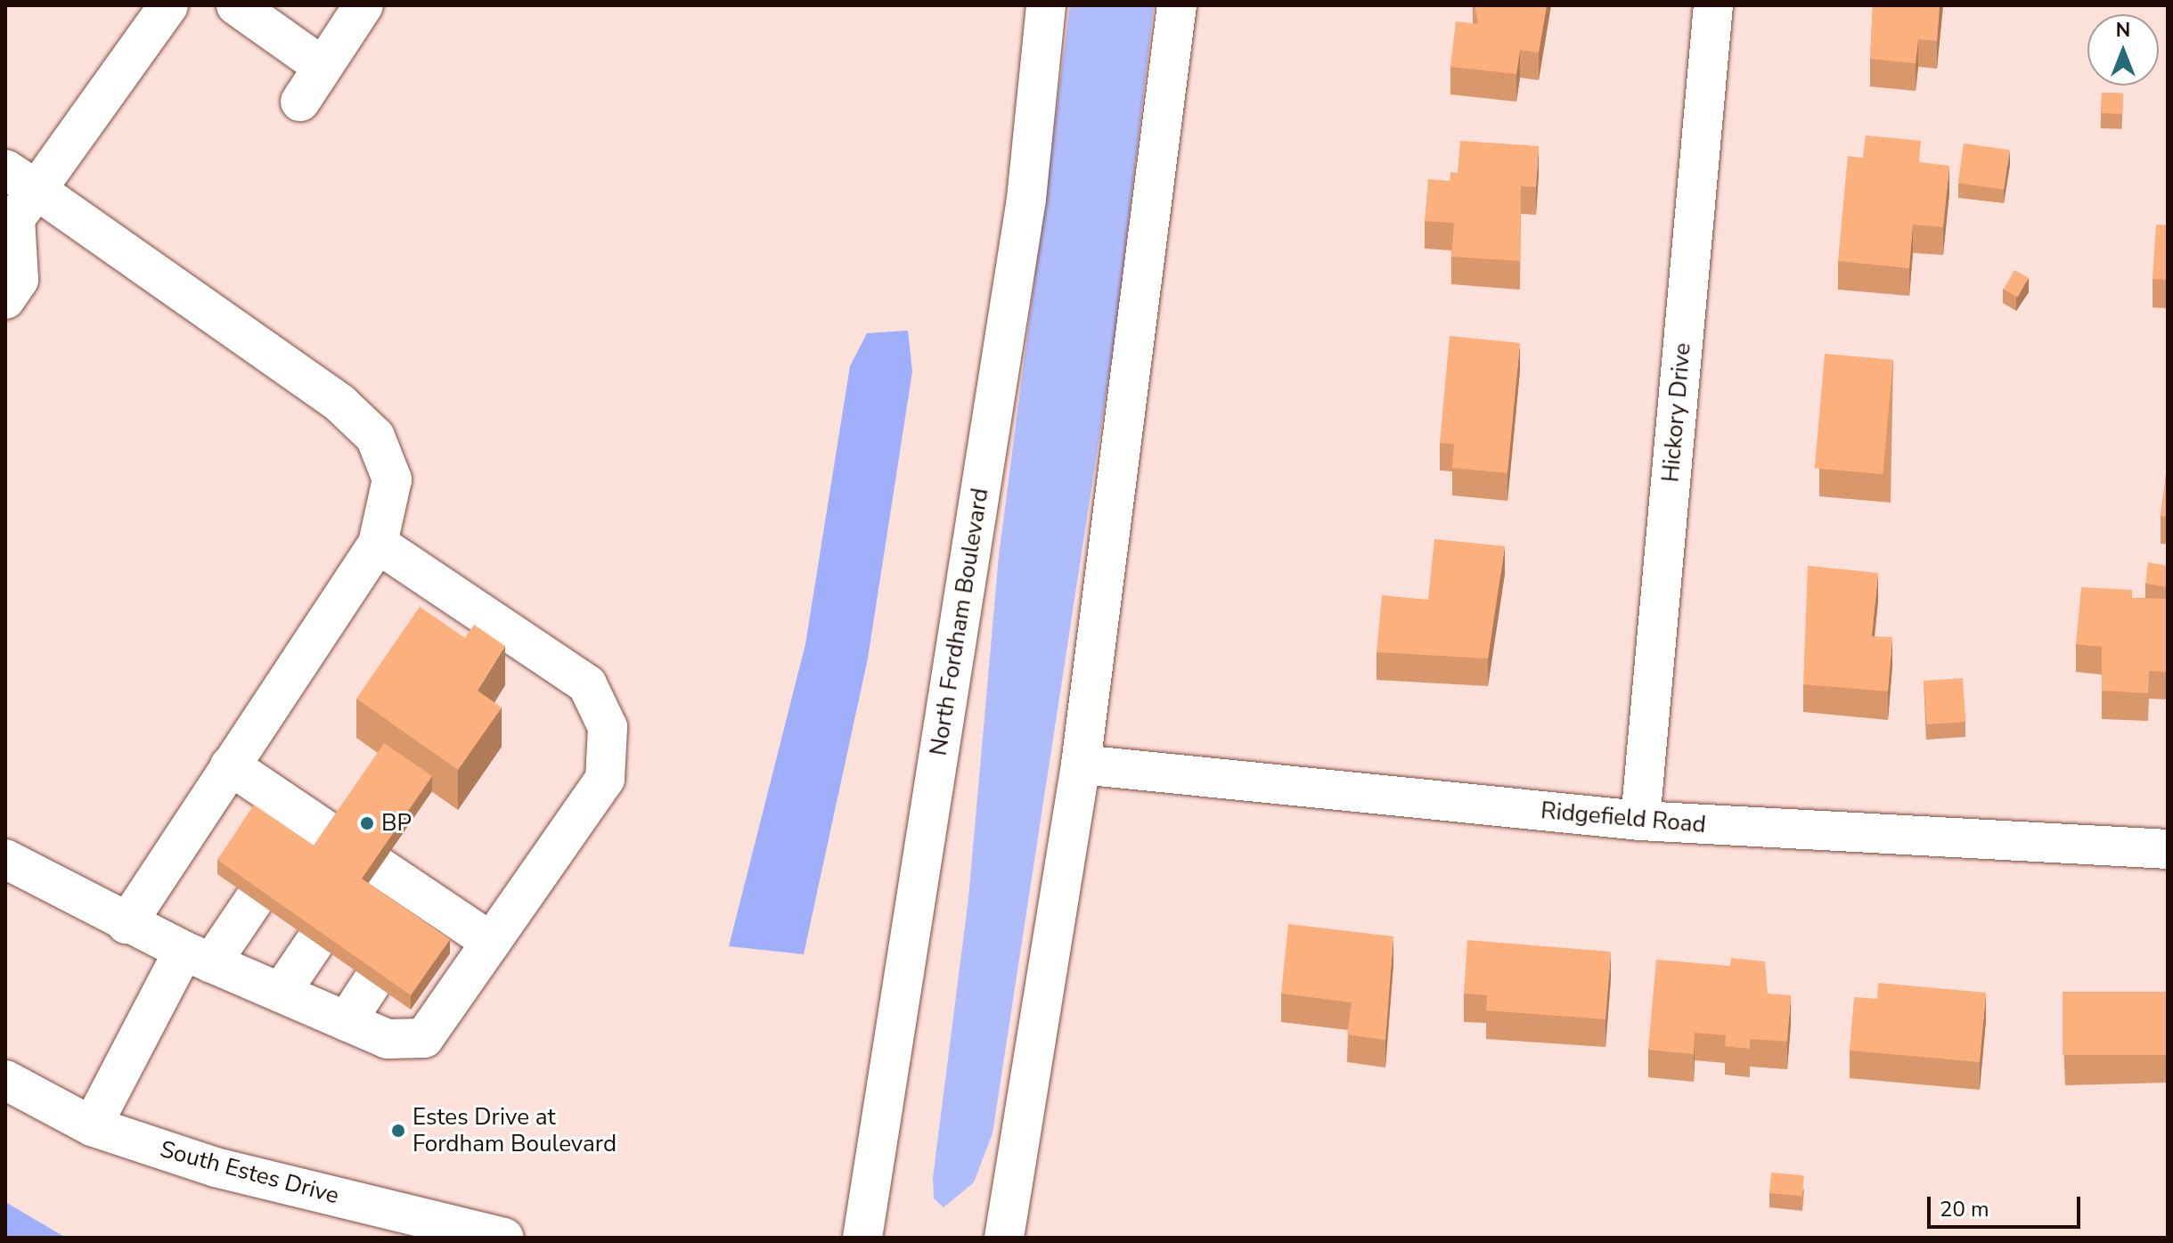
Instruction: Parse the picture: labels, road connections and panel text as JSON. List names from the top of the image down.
{
  "streets": {
    "main road": [
      "Hickory Drive",
      "North Fordham Boulevard",
      "Ridgefield Road",
      "South Estes Drive"
    ]
  },
  "crossings": [
    ["Hickory Drive", "Ridgefield Road"]
  ],
  "places": ["BP", "Estes Drive at Fordham Boulevard"],
  "scale_bar": "20 m",
  "north": "top"
}
